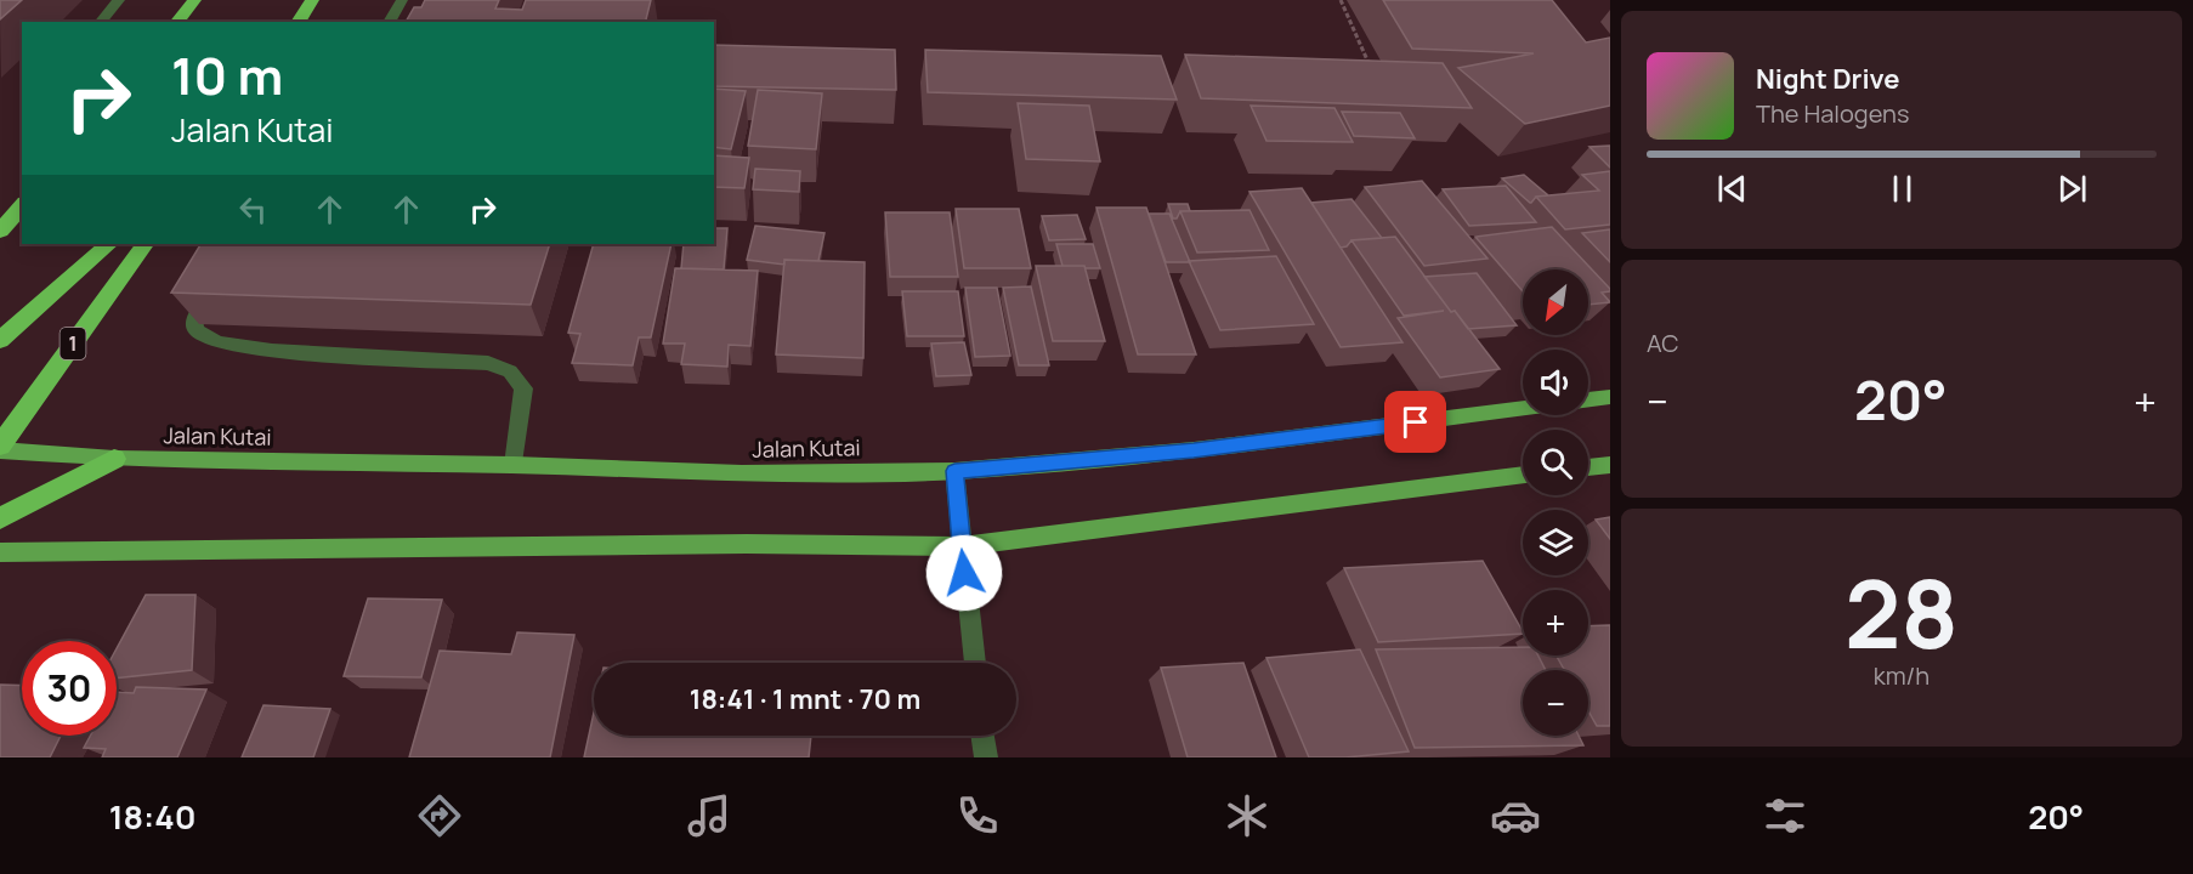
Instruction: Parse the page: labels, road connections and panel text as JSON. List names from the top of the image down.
{
  "streets": {
    "highway": ["1"],
    "main road": ["Jalan Kutai"]
  },
  "crossings": [
    ["1", "Jalan Kutai"]
  ],
  "north": "bottom left",
  "page": {
    "turn": ["10 m", "Jalan Kutai"],
    "song": ["Night Drive", "The Halogens"],
    "tile": [
      "AC",
      ["28", "km/h"]
    ],
    "map_buttons": ["+", "−"],
    "heat": ["−", "20°", "+"],
    "limit": "30",
    "trip": "18:41 · 1 mnt · 70 m",
    "tabs": ["18:40", "20°"]
  }
}
